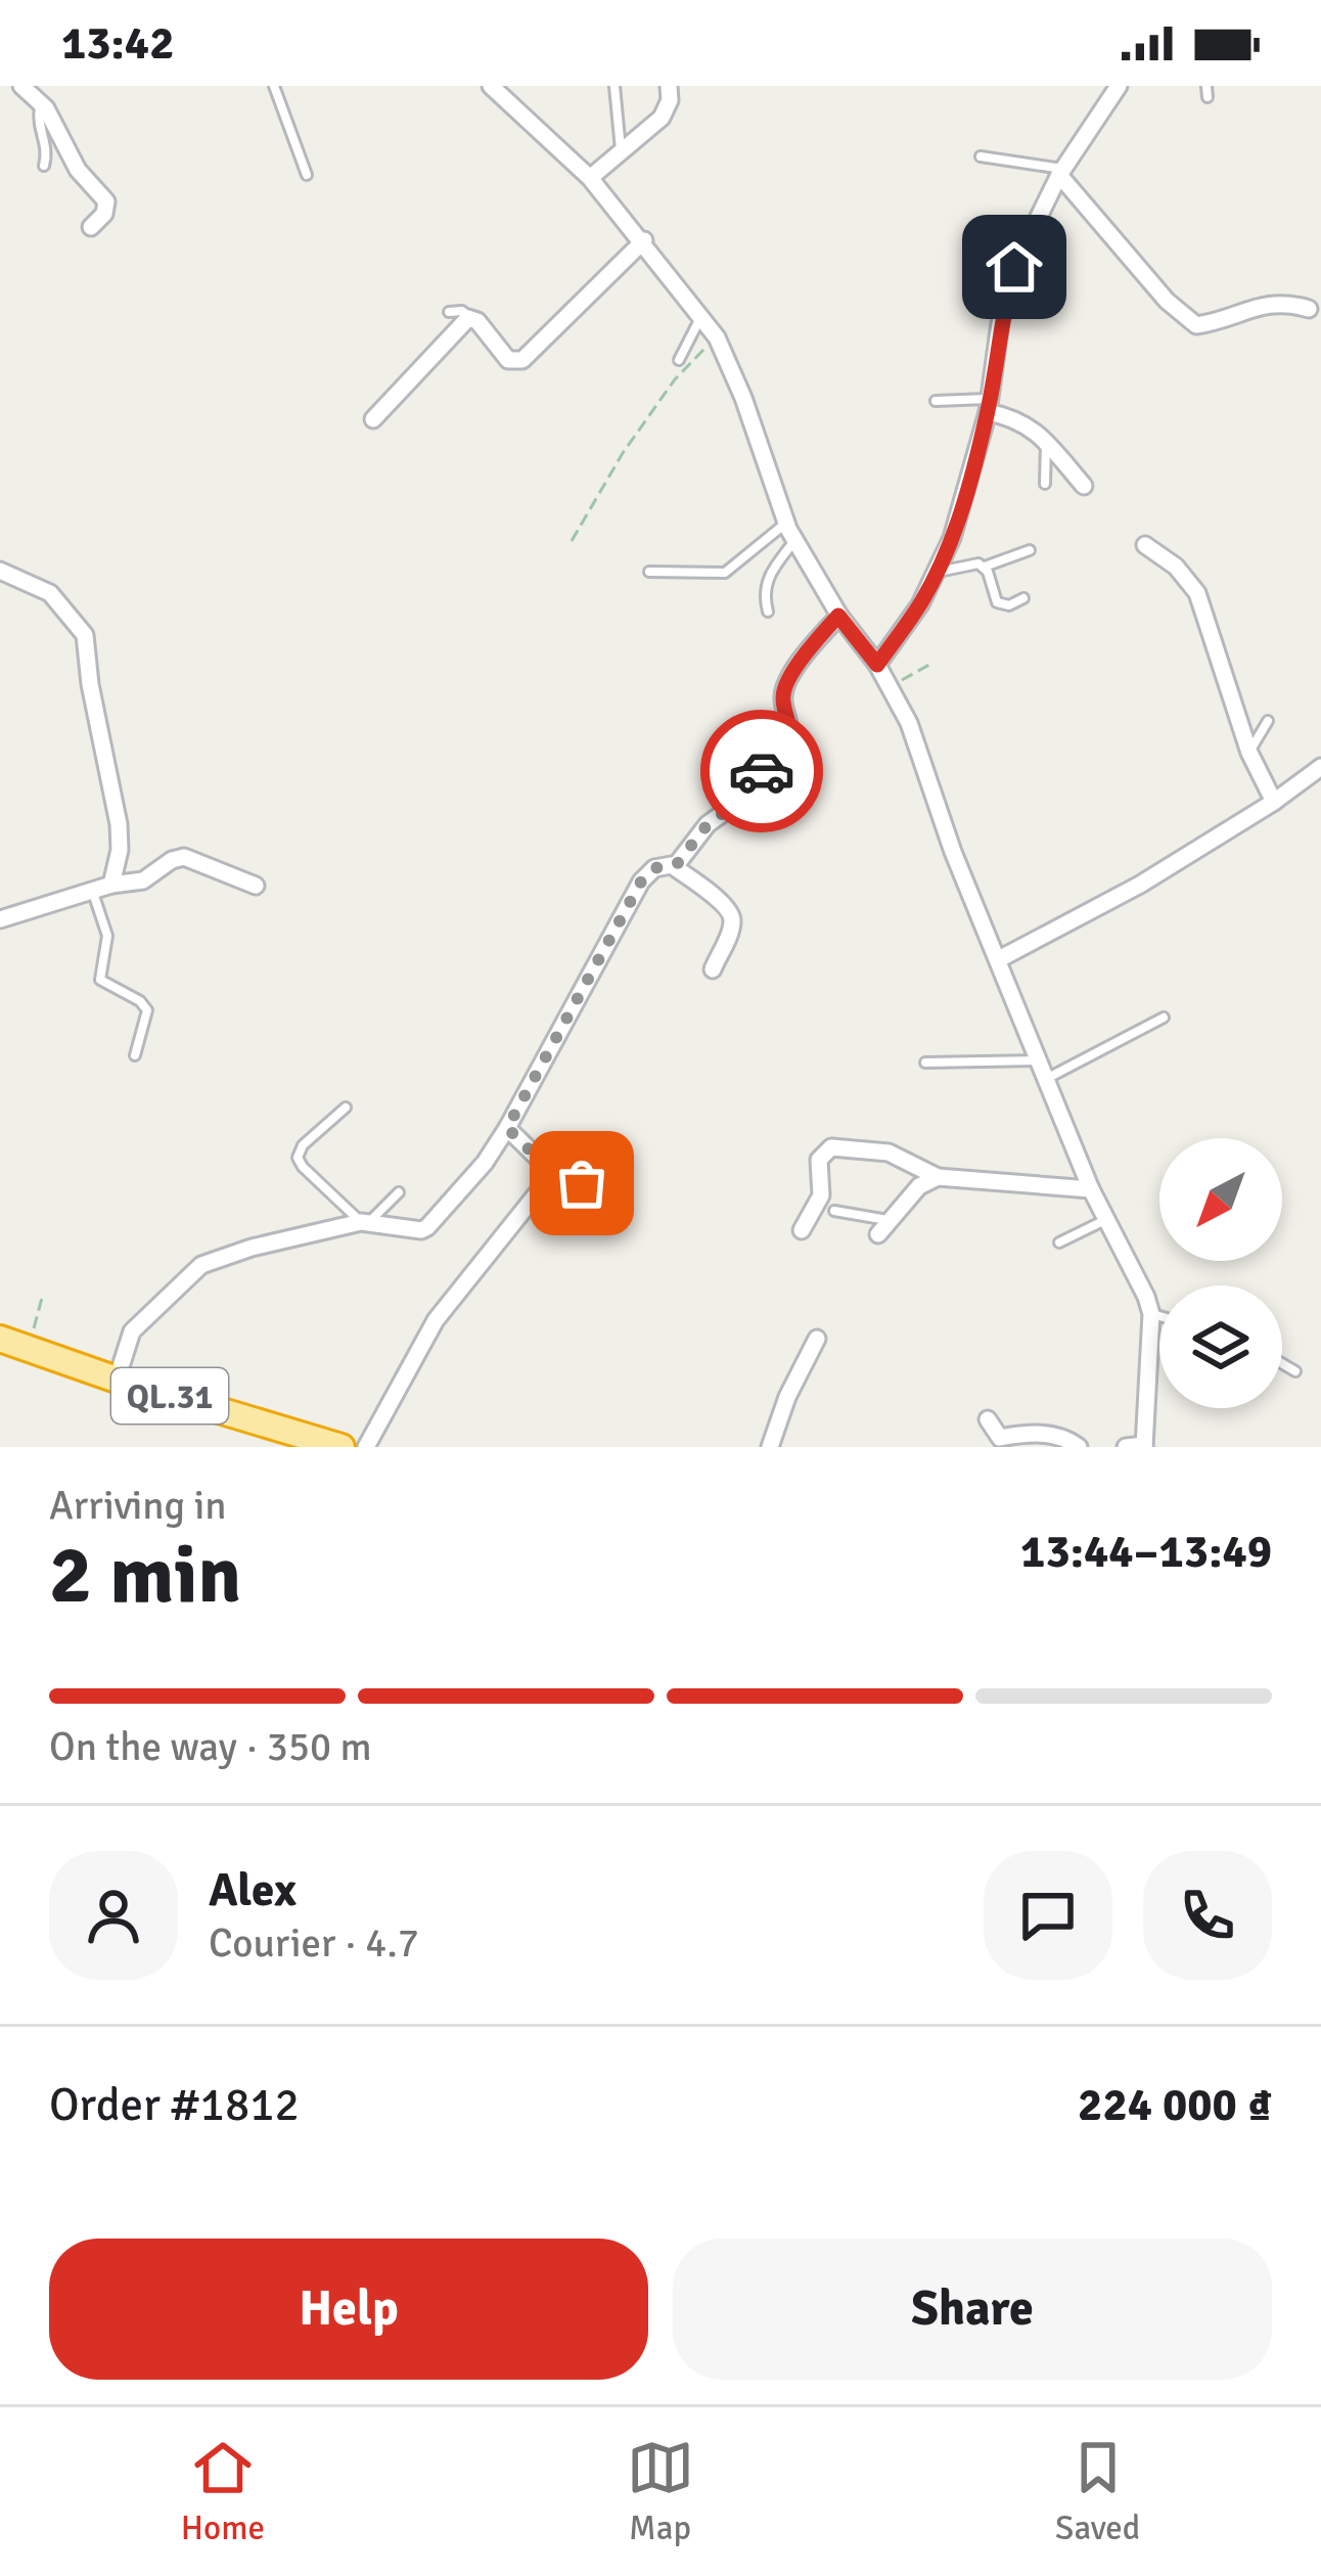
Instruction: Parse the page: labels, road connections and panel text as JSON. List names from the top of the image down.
{
  "streets": {
    "highway": ["QL.31"]
  },
  "north": "bottom left",
  "page": {
    "status": "13:42",
    "heading": ["2 min", "Arriving in", "13:44–13:49"],
    "panel": [
      "Alex",
      "Courier · 4.7",
      "Order #1812",
      "224 000 ₫"
    ],
    "bar": "On the way · 350 m",
    "buttons": ["Help", "Share"],
    "tabs": ["Home", "Map", "Saved"]
  }
}
